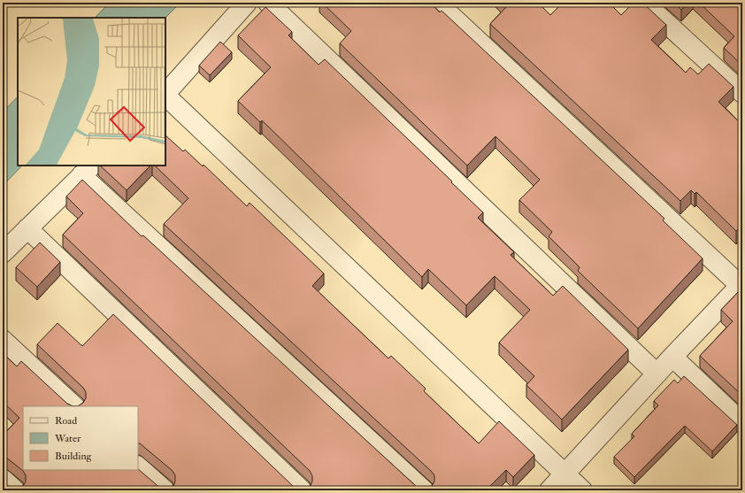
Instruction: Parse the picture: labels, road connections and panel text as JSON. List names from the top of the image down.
{
  "legend": ["Road", "Water", "Building"]
}
